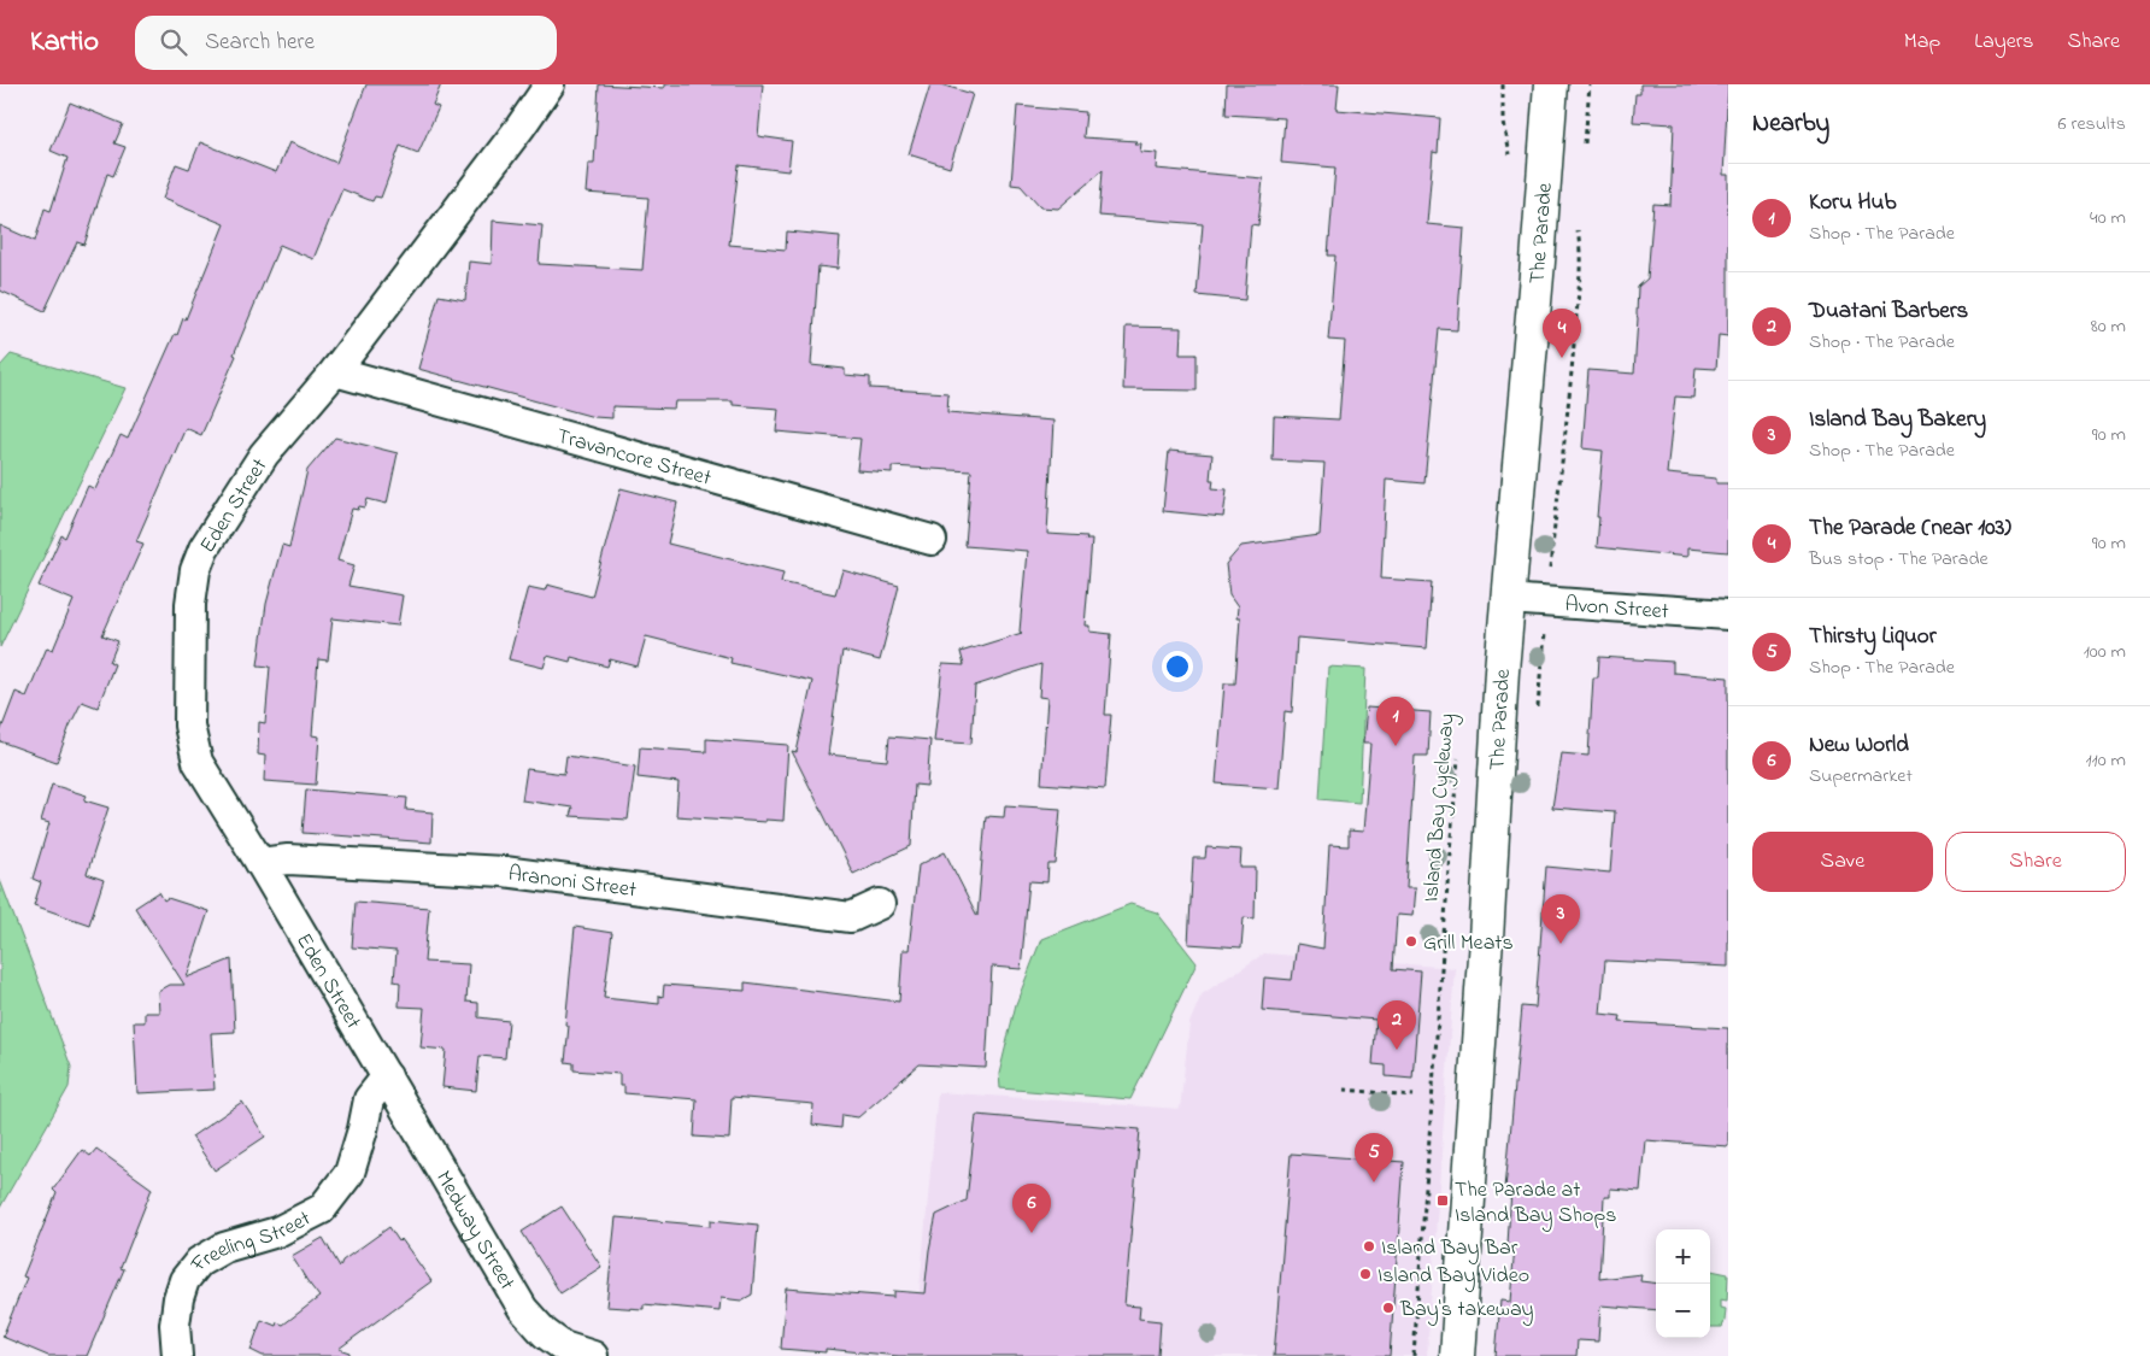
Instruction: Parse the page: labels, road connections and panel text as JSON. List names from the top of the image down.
{
  "streets": {
    "main road": ["The Parade"],
    "street": [
      "Travancore Street",
      "Eden Street",
      "Avon Street",
      "Aranoni Street",
      "Medway Street",
      "Freeling Street"
    ],
    "path": ["Island Bay Cycleway"]
  },
  "crossings": [
    ["The Parade", "Avon Street"],
    ["Travancore Street", "Eden Street"],
    ["Eden Street", "Aranoni Street"],
    ["Eden Street", "Medway Street"],
    ["Eden Street", "Freeling Street"],
    ["Medway Street", "Freeling Street"]
  ],
  "places": {
    "other": [
      "Grill Meats",
      "Island Bay Bar",
      "Island Bay Video",
      "Bay's takeway"
    ],
    "transit": ["The Parade at Island Bay Shops"]
  },
  "page": {
    "header": "Kartio",
    "search": "Search here",
    "nav": ["Map", "Layers", "Share"],
    "heading": ["Nearby", "6 results"],
    "list": [
      {
        "mark": "1",
        "name": "Koru Hub",
        "note": "Shop · The Parade",
        "value": "40 m"
      },
      {
        "mark": "2",
        "name": "Duatani Barbers",
        "note": "Shop · The Parade",
        "value": "80 m"
      },
      {
        "mark": "3",
        "name": "Island Bay Bakery",
        "note": "Shop · The Parade",
        "value": "90 m"
      },
      {
        "mark": "4",
        "name": "The Parade (near 103)",
        "note": "Bus stop · The Parade",
        "value": "90 m"
      },
      {
        "mark": "5",
        "name": "Thirsty Liquor",
        "note": "Shop · The Parade",
        "value": "100 m"
      },
      {
        "mark": "6",
        "name": "New World",
        "note": "Supermarket",
        "value": "110 m"
      }
    ],
    "pins": [
      "4",
      "1",
      "3",
      "2",
      "5",
      "6"
    ],
    "buttons": ["Save", "Share"],
    "map_buttons": ["+", "−"]
  }
}
